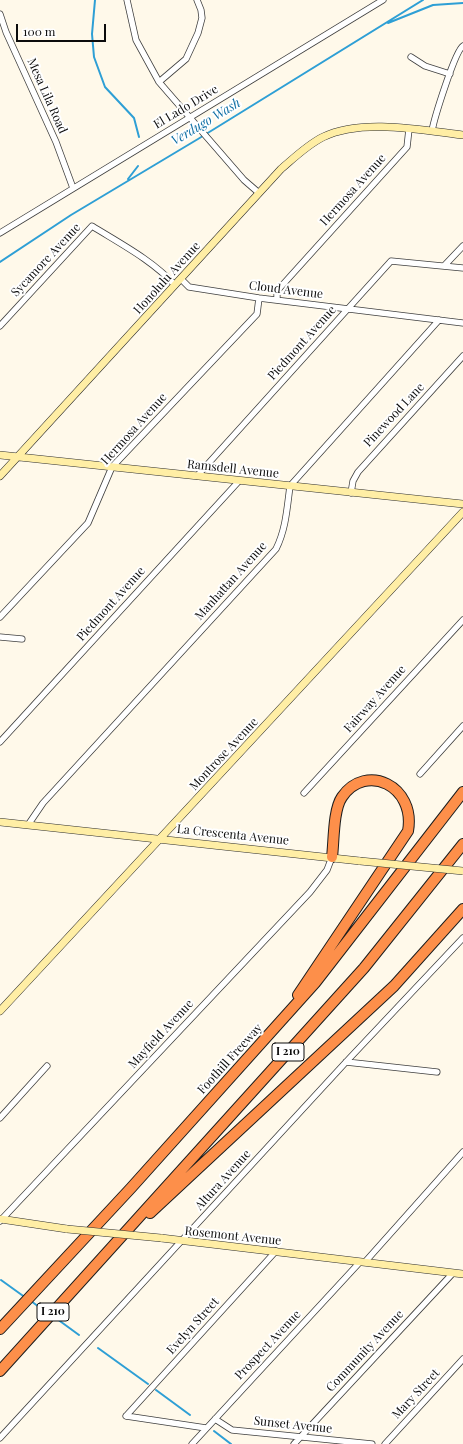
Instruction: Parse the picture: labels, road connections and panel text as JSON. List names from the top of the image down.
{
  "streets": {
    "highway": ["I 210", "Foothill Freeway"],
    "street": [
      "Mesa Lila Road",
      "El Lado Drive",
      "Hermosa Avenue",
      "Sycamore Avenue",
      "Honolulu Avenue",
      "Cloud Avenue",
      "Piedmont Avenue",
      "Pinewood Lane",
      "Ramsdell Avenue",
      "Manhattan Avenue",
      "Fairway Avenue",
      "Montrose Avenue",
      "La Crescenta Avenue",
      "Mayfield Avenue",
      "Altura Avenue",
      "Rosemont Avenue",
      "Evelyn Street",
      "Prospect Avenue",
      "Community Avenue",
      "Mary Street",
      "Sunset Avenue"
    ]
  },
  "crossings": [
    ["Mesa Lila Road", "El Lado Drive"],
    ["Hermosa Avenue", "Honolulu Avenue"],
    ["Hermosa Avenue", "Cloud Avenue"],
    ["Hermosa Avenue", "Ramsdell Avenue"],
    ["Sycamore Avenue", "Honolulu Avenue"],
    ["Honolulu Avenue", "Cloud Avenue"],
    ["Honolulu Avenue", "Ramsdell Avenue"],
    ["Cloud Avenue", "Piedmont Avenue"],
    ["Piedmont Avenue", "Ramsdell Avenue"],
    ["Pinewood Lane", "Ramsdell Avenue"],
    ["Ramsdell Avenue", "Manhattan Avenue"],
    ["Manhattan Avenue", "La Crescenta Avenue"],
    ["Montrose Avenue", "La Crescenta Avenue"],
    ["La Crescenta Avenue", "Mayfield Avenue"],
    ["Mayfield Avenue", "Rosemont Avenue"],
    ["Altura Avenue", "Rosemont Avenue"],
    ["Rosemont Avenue", "Evelyn Street"],
    ["Rosemont Avenue", "Prospect Avenue"],
    ["Rosemont Avenue", "Community Avenue"],
    ["Evelyn Street", "Prospect Avenue"],
    ["Prospect Avenue", "Sunset Avenue"],
    ["Community Avenue", "Sunset Avenue"]
  ],
  "water": ["Verdugo Wash"],
  "scale_bar": "100 m"
}
